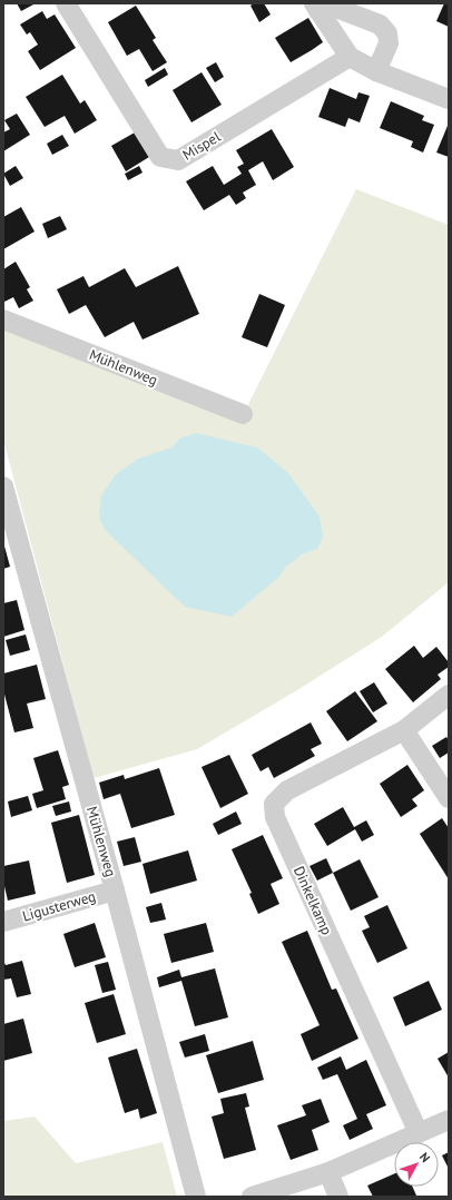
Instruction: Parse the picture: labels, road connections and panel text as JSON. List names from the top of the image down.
{
  "streets": {
    "street": [
      "Mispel",
      "Mühlenweg",
      "Dinkelkamp",
      "Ligusterweg"
    ]
  },
  "crossings": [
    ["Mühlenweg", "Ligusterweg"]
  ],
  "north": "top right"
}
